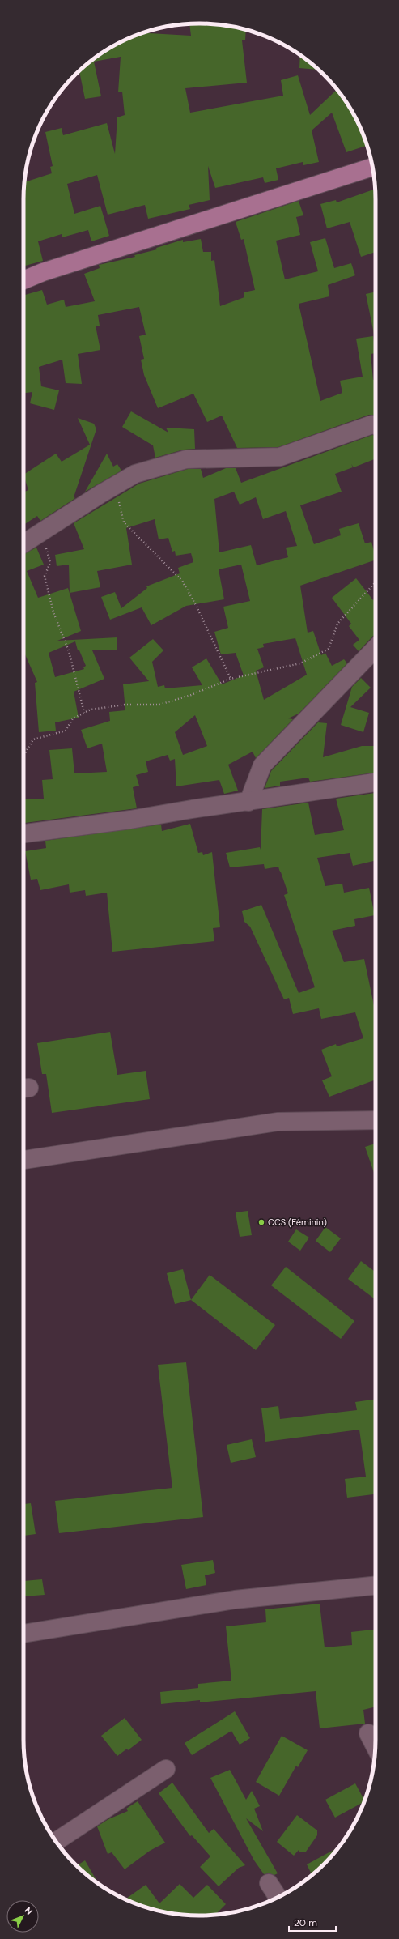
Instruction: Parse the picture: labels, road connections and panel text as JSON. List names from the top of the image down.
{
  "places": ["CCS (Féminin)"],
  "scale_bar": "20 m",
  "north": "top right"
}
